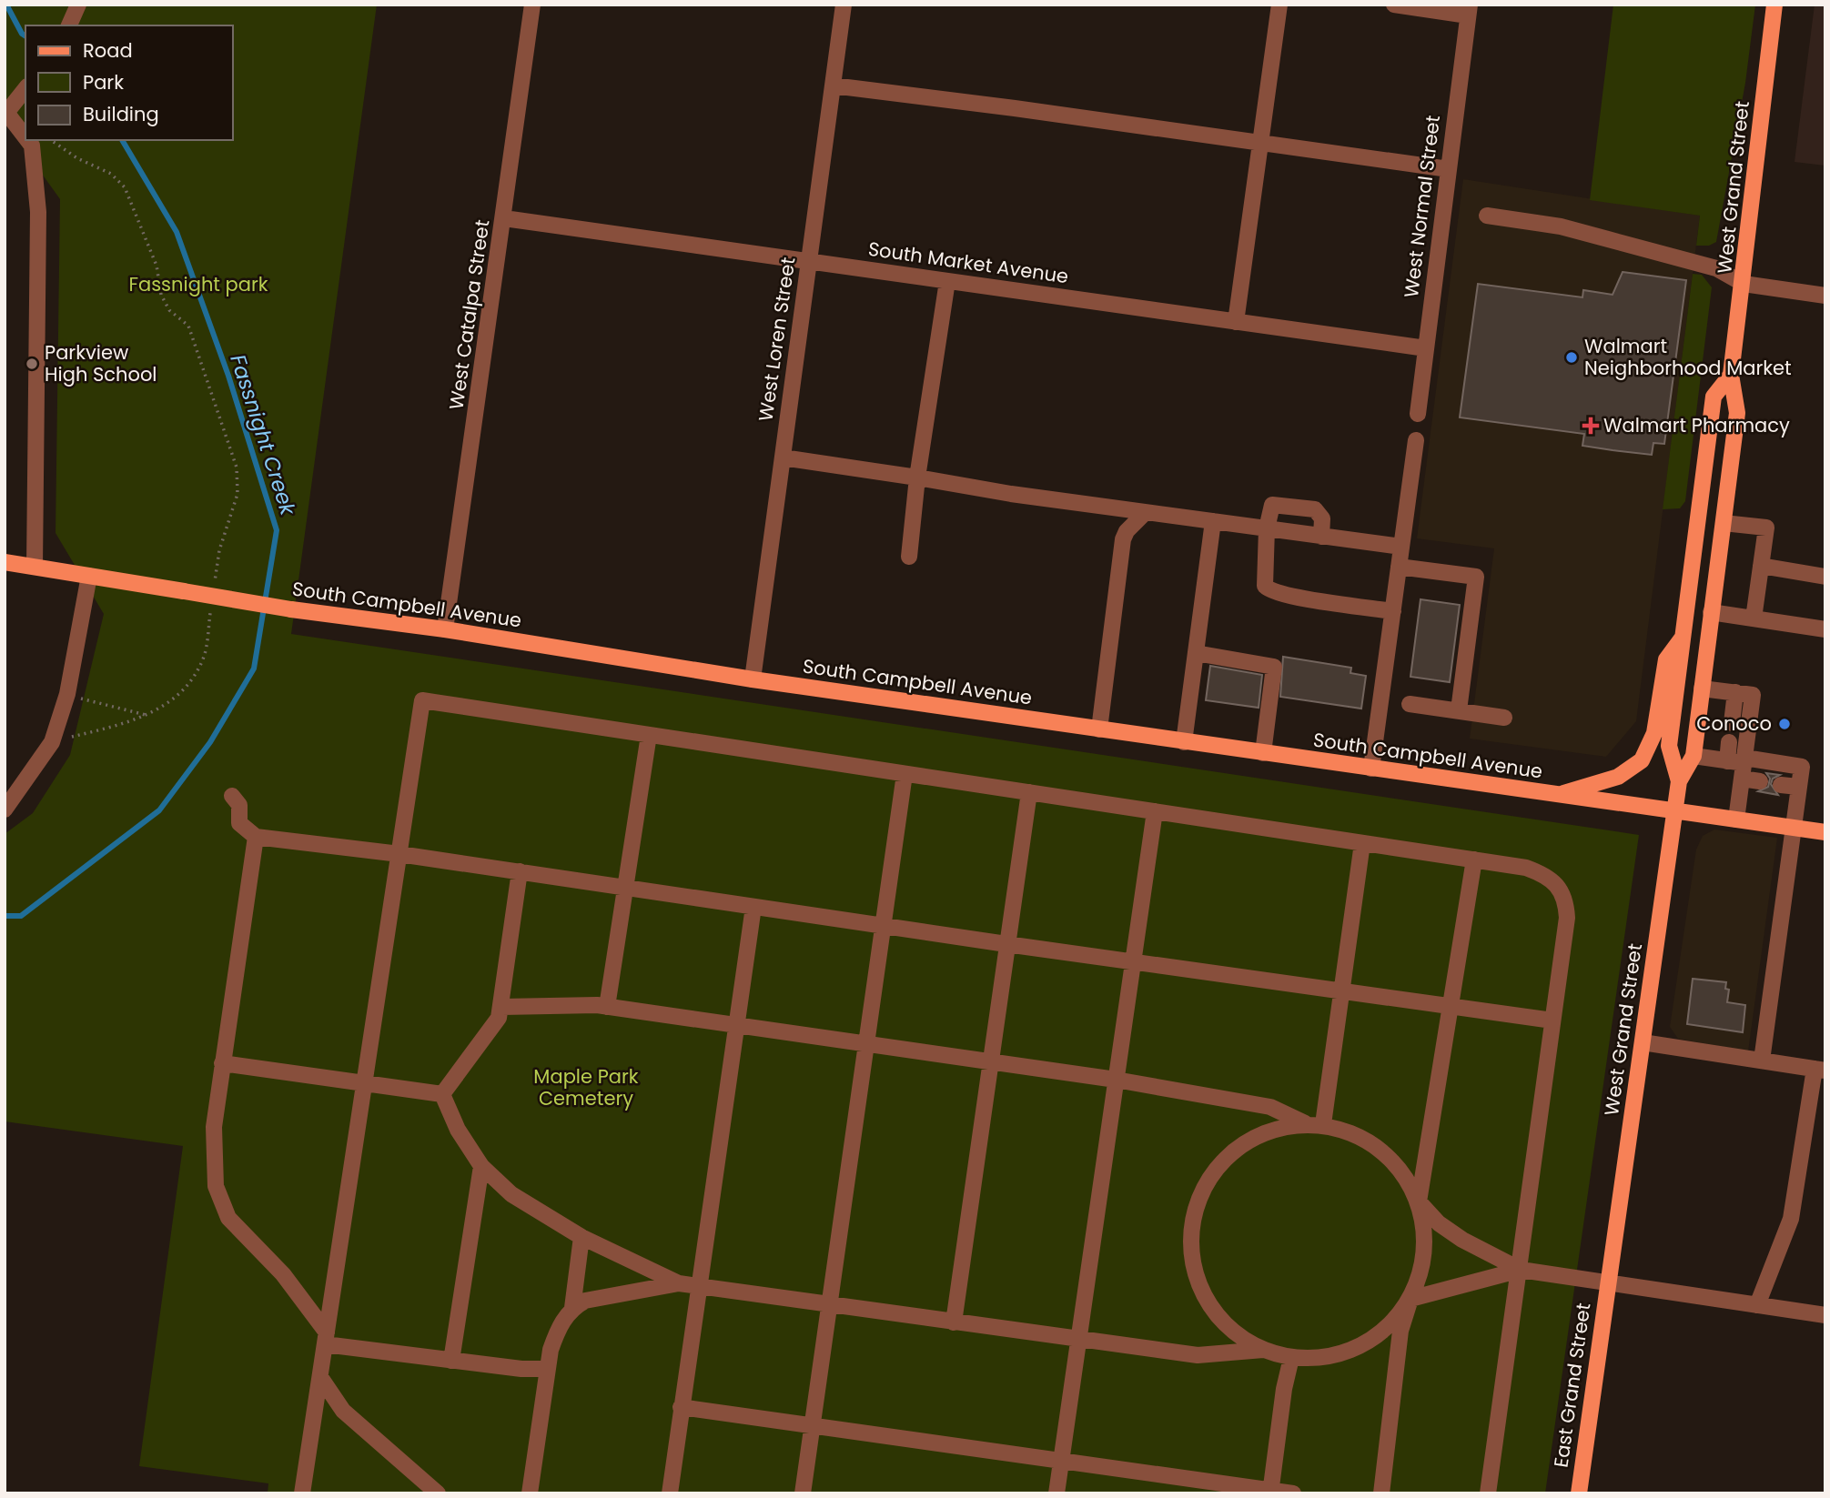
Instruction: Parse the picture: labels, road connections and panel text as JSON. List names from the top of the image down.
{
  "streets": {
    "main road": ["West Grand Street", "South Campbell Avenue", "East Grand Street"],
    "street": [
      "West Normal Street",
      "South Market Avenue",
      "West Catalpa Street",
      "West Loren Street"
    ]
  },
  "crossings": [
    ["West Grand Street", "South Campbell Avenue"],
    ["West Grand Street", "East Grand Street"],
    ["West Normal Street", "South Market Avenue"],
    ["South Market Avenue", "West Catalpa Street"],
    ["South Market Avenue", "West Loren Street"],
    ["West Catalpa Street", "South Campbell Avenue"],
    ["West Loren Street", "South Campbell Avenue"]
  ],
  "water": ["Fassnight Creek"],
  "parks": ["Fassnight park", "Maple Park Cemetery"],
  "places": {
    "other": ["Walmart Neighborhood Market", "Parkview High School", "Conoco"],
    "health": ["Walmart Pharmacy"]
  },
  "legend": ["Road", "Park", "Building"]
}
